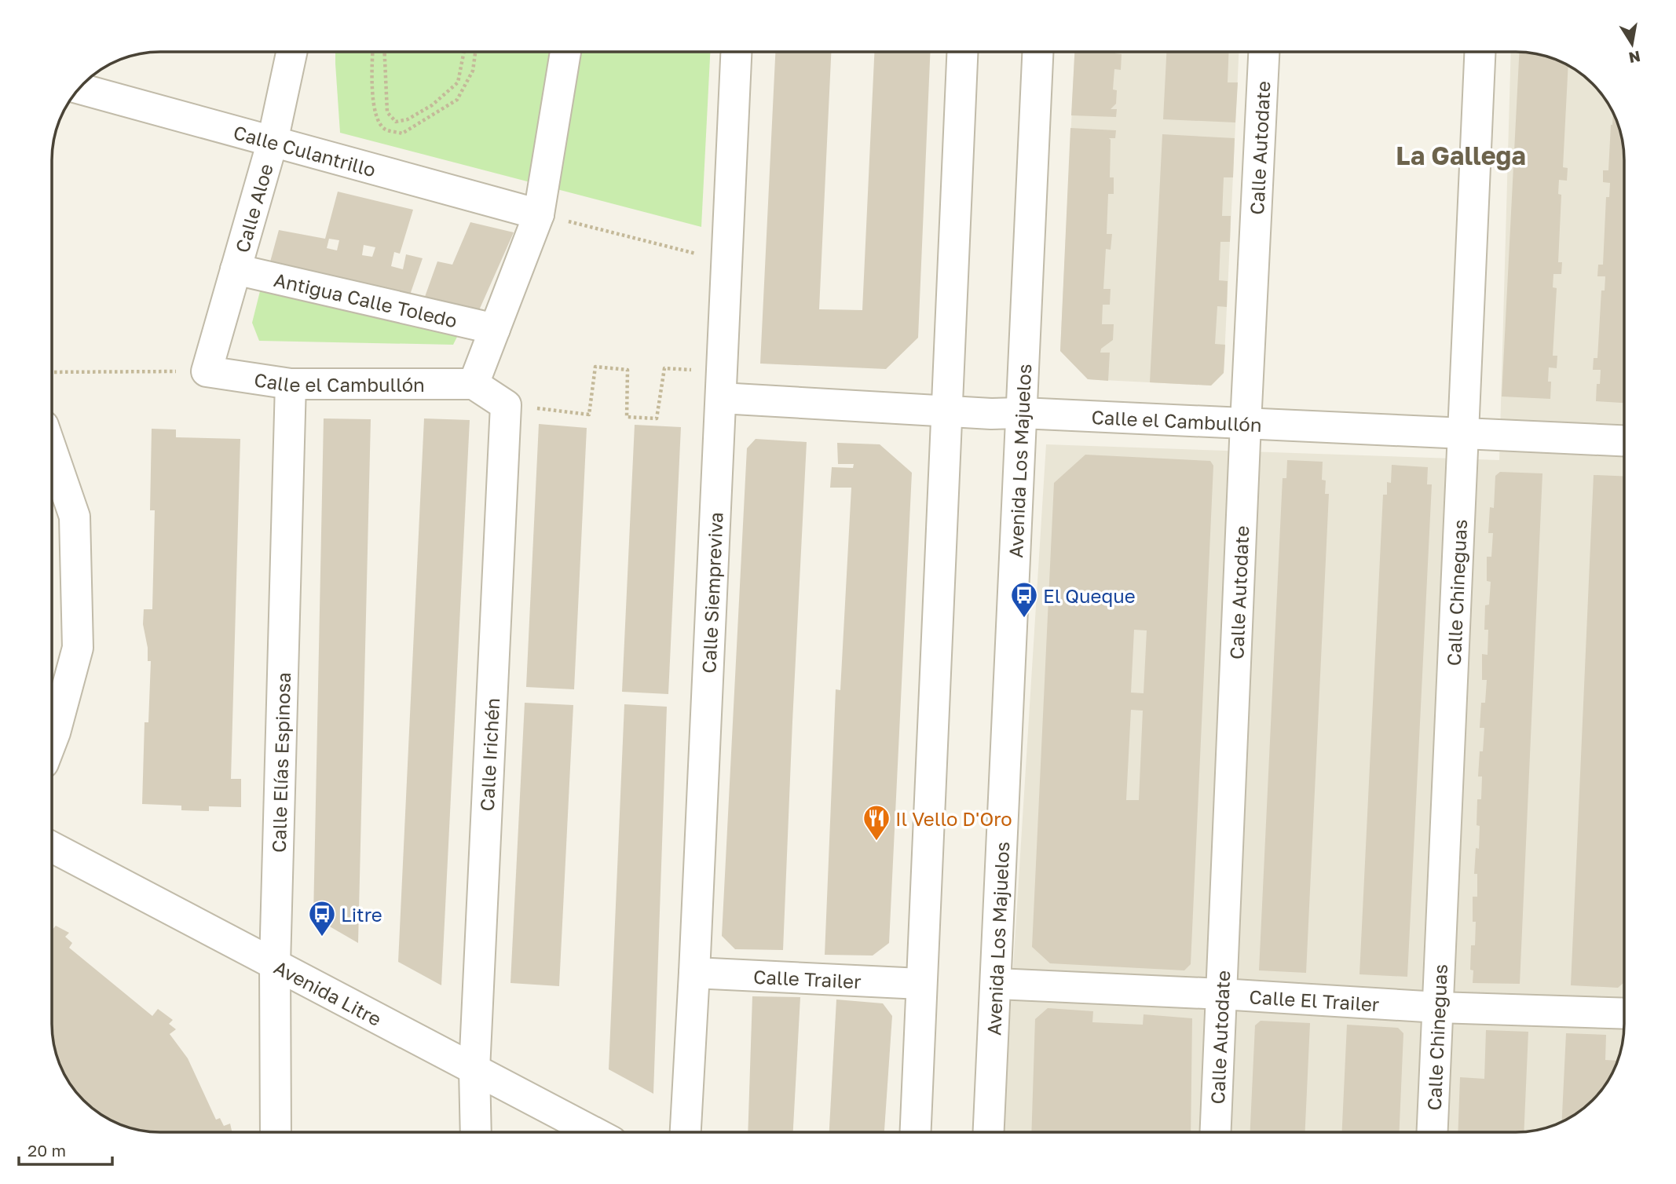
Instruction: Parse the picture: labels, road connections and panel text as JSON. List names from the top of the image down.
{
  "streets": {
    "street": [
      "Calle Autodate",
      "Calle Culantrillo",
      "Calle Aloe",
      "Antigua Calle Toledo",
      "Calle el Cambullón",
      "Avenida Los Majuelos",
      "Calle Siempreviva",
      "Calle Chineguas",
      "Calle Irichén",
      "Calle Elías Espinosa",
      "Calle Trailer",
      "Avenida Litre",
      "Calle El Trailer"
    ]
  },
  "crossings": [
    ["Calle Autodate", "Calle el Cambullón"],
    ["Calle Autodate", "Calle El Trailer"],
    ["Calle Culantrillo", "Calle Aloe"],
    ["Calle Aloe", "Antigua Calle Toledo"],
    ["Calle Aloe", "Calle el Cambullón"],
    ["Calle el Cambullón", "Avenida Los Majuelos"],
    ["Calle el Cambullón", "Calle Siempreviva"],
    ["Calle el Cambullón", "Calle Chineguas"],
    ["Calle el Cambullón", "Calle Elías Espinosa"],
    ["Avenida Los Majuelos", "Calle El Trailer"],
    ["Calle Siempreviva", "Calle Trailer"],
    ["Calle Chineguas", "Calle El Trailer"],
    ["Calle Irichén", "Avenida Litre"],
    ["Calle Elías Espinosa", "Avenida Litre"]
  ],
  "districts": ["La Gallega"],
  "places": {
    "bus stop": ["El Queque", "Litre"],
    "restaurant": ["Il Vello D'Oro"]
  },
  "scale_bar": "20 m",
  "north": "bottom"
}
